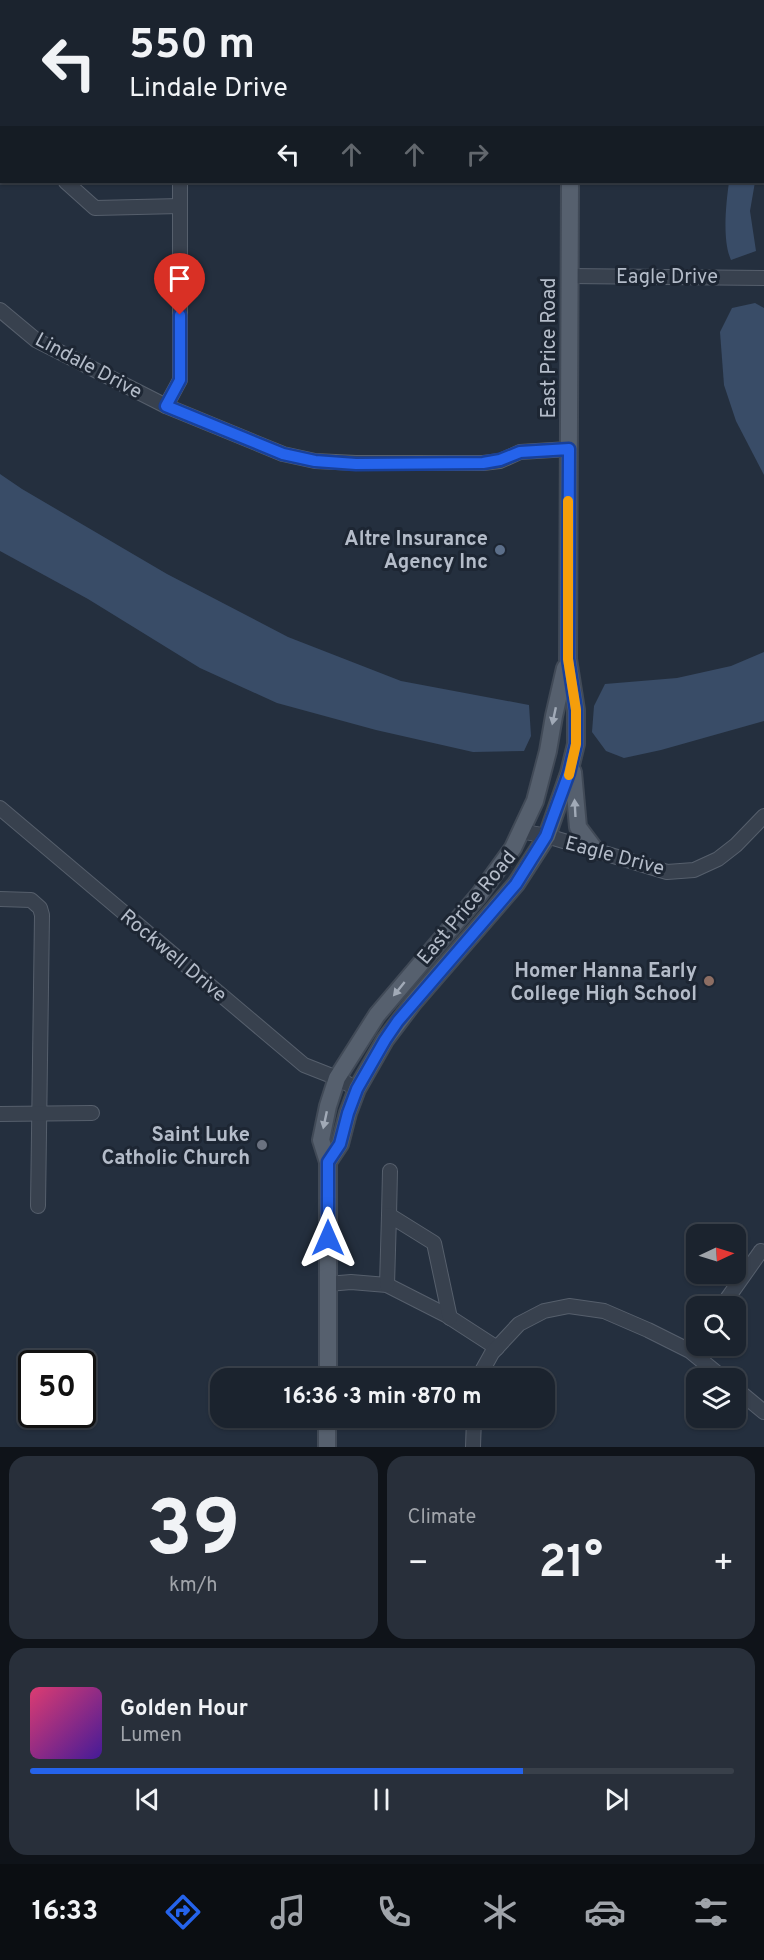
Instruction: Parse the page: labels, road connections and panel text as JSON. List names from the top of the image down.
{
  "streets": {
    "main road": ["East Price Road"],
    "street": ["Eagle Drive", "Lindale Drive", "Rockwell Drive"]
  },
  "crossings": [
    ["Eagle Drive", "East Price Road"],
    ["East Price Road", "Lindale Drive"],
    ["East Price Road", "Rockwell Drive"]
  ],
  "places": ["Altre Insurance Agency Inc", "Homer Hanna Early College High School", "Saint Luke Catholic Church"],
  "north": "right",
  "page": {
    "turn": ["550 m", "Lindale Drive"],
    "limit": "50",
    "trip": "16:36 · 3 min · 870 m",
    "tile": [
      ["39", "km/h"],
      "Climate"
    ],
    "heat": ["−", "21°", "+"],
    "song": ["Golden Hour", "Lumen"],
    "tabs": "16:33"
  }
}
